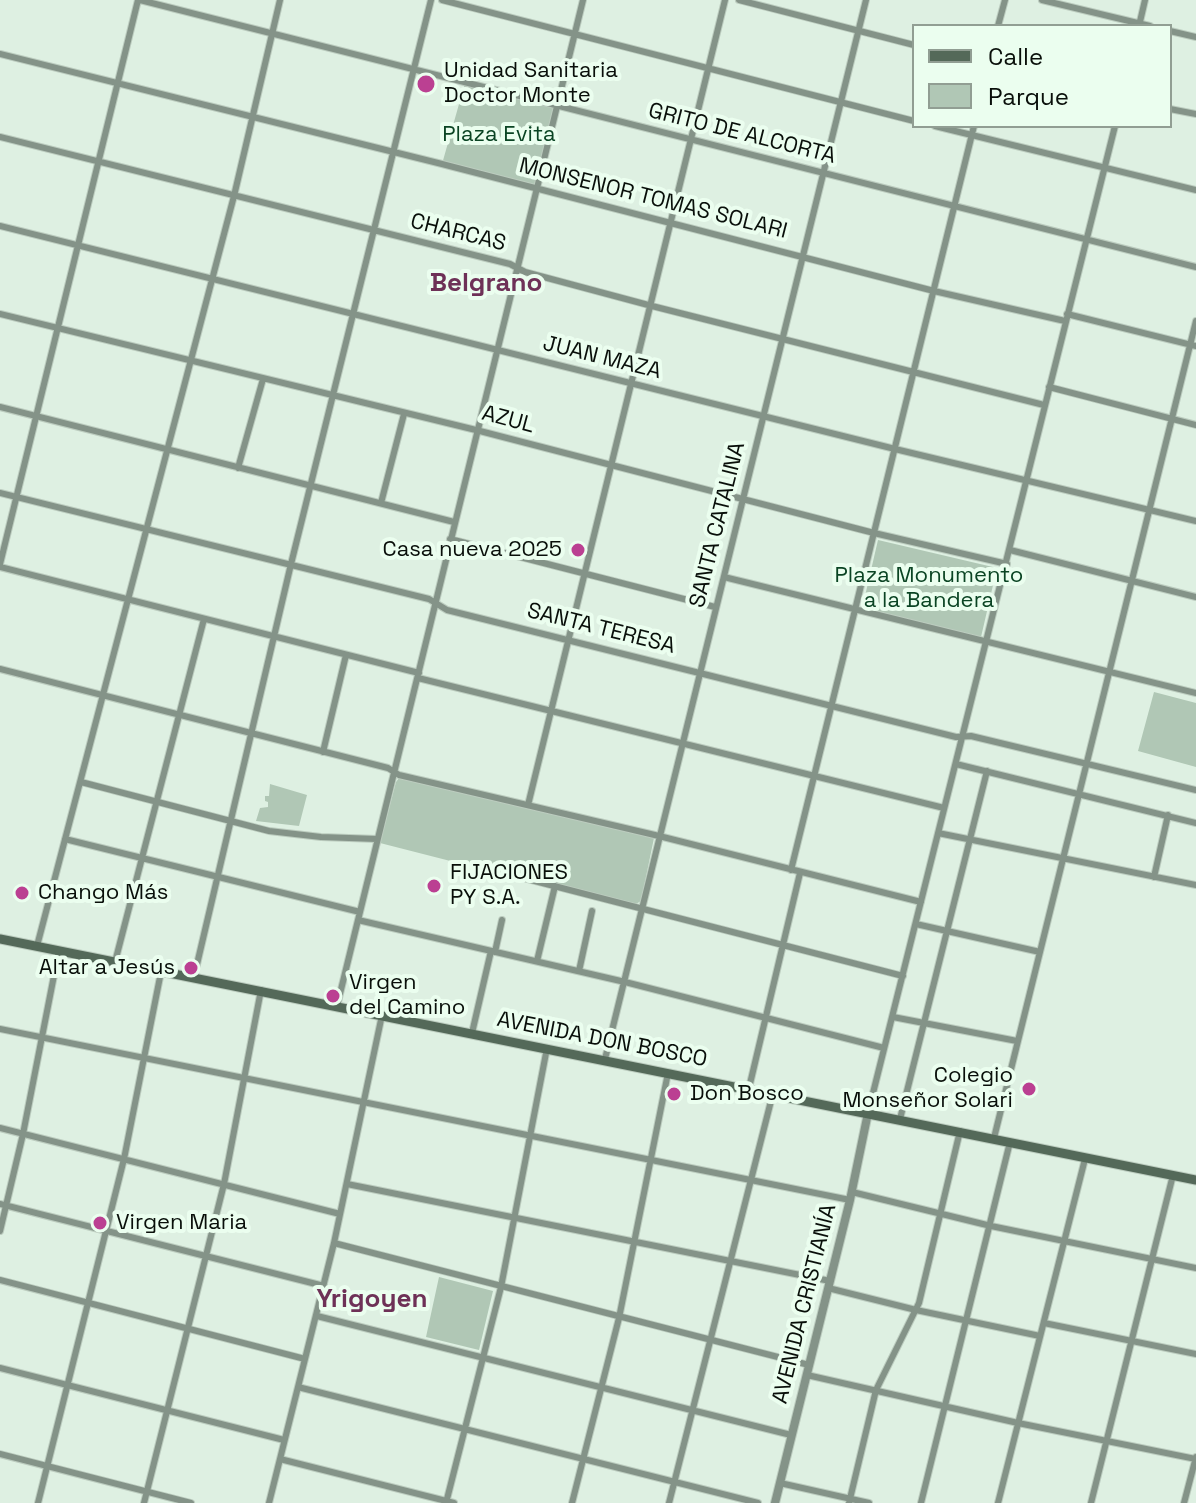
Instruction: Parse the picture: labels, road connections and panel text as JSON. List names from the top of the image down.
{
  "streets": {
    "main road": ["AVENIDA DON BOSCO"],
    "street": [
      "GRITO DE ALCORTA",
      "MONSENOR TOMAS SOLARI",
      "CHARCAS",
      "JUAN MAZA",
      "AZUL",
      "SANTA CATALINA",
      "SANTA TERESA",
      "AVENIDA CRISTIANÍA"
    ]
  },
  "crossings": [
    ["GRITO DE ALCORTA", "SANTA CATALINA"],
    ["MONSENOR TOMAS SOLARI", "SANTA CATALINA"],
    ["CHARCAS", "SANTA CATALINA"],
    ["JUAN MAZA", "SANTA CATALINA"],
    ["AZUL", "SANTA CATALINA"],
    ["SANTA CATALINA", "SANTA TERESA"],
    ["SANTA CATALINA", "AVENIDA DON BOSCO"],
    ["AVENIDA DON BOSCO", "AVENIDA CRISTIANÍA"]
  ],
  "districts": ["Belgrano", "Yrigoyen"],
  "parks": ["Plaza Evita", "Plaza Monumento a la Bandera"],
  "places": [
    "Unidad Sanitaria Doctor Monte",
    "Casa nueva 2025",
    "FIJACIONES PY S.A.",
    "Chango Más",
    "Altar a Jesús",
    "Virgen del Camino",
    "Colegio Monseñor Solari",
    "Don Bosco",
    "Virgen Maria"
  ],
  "legend": ["Calle", "Parque"]
}
